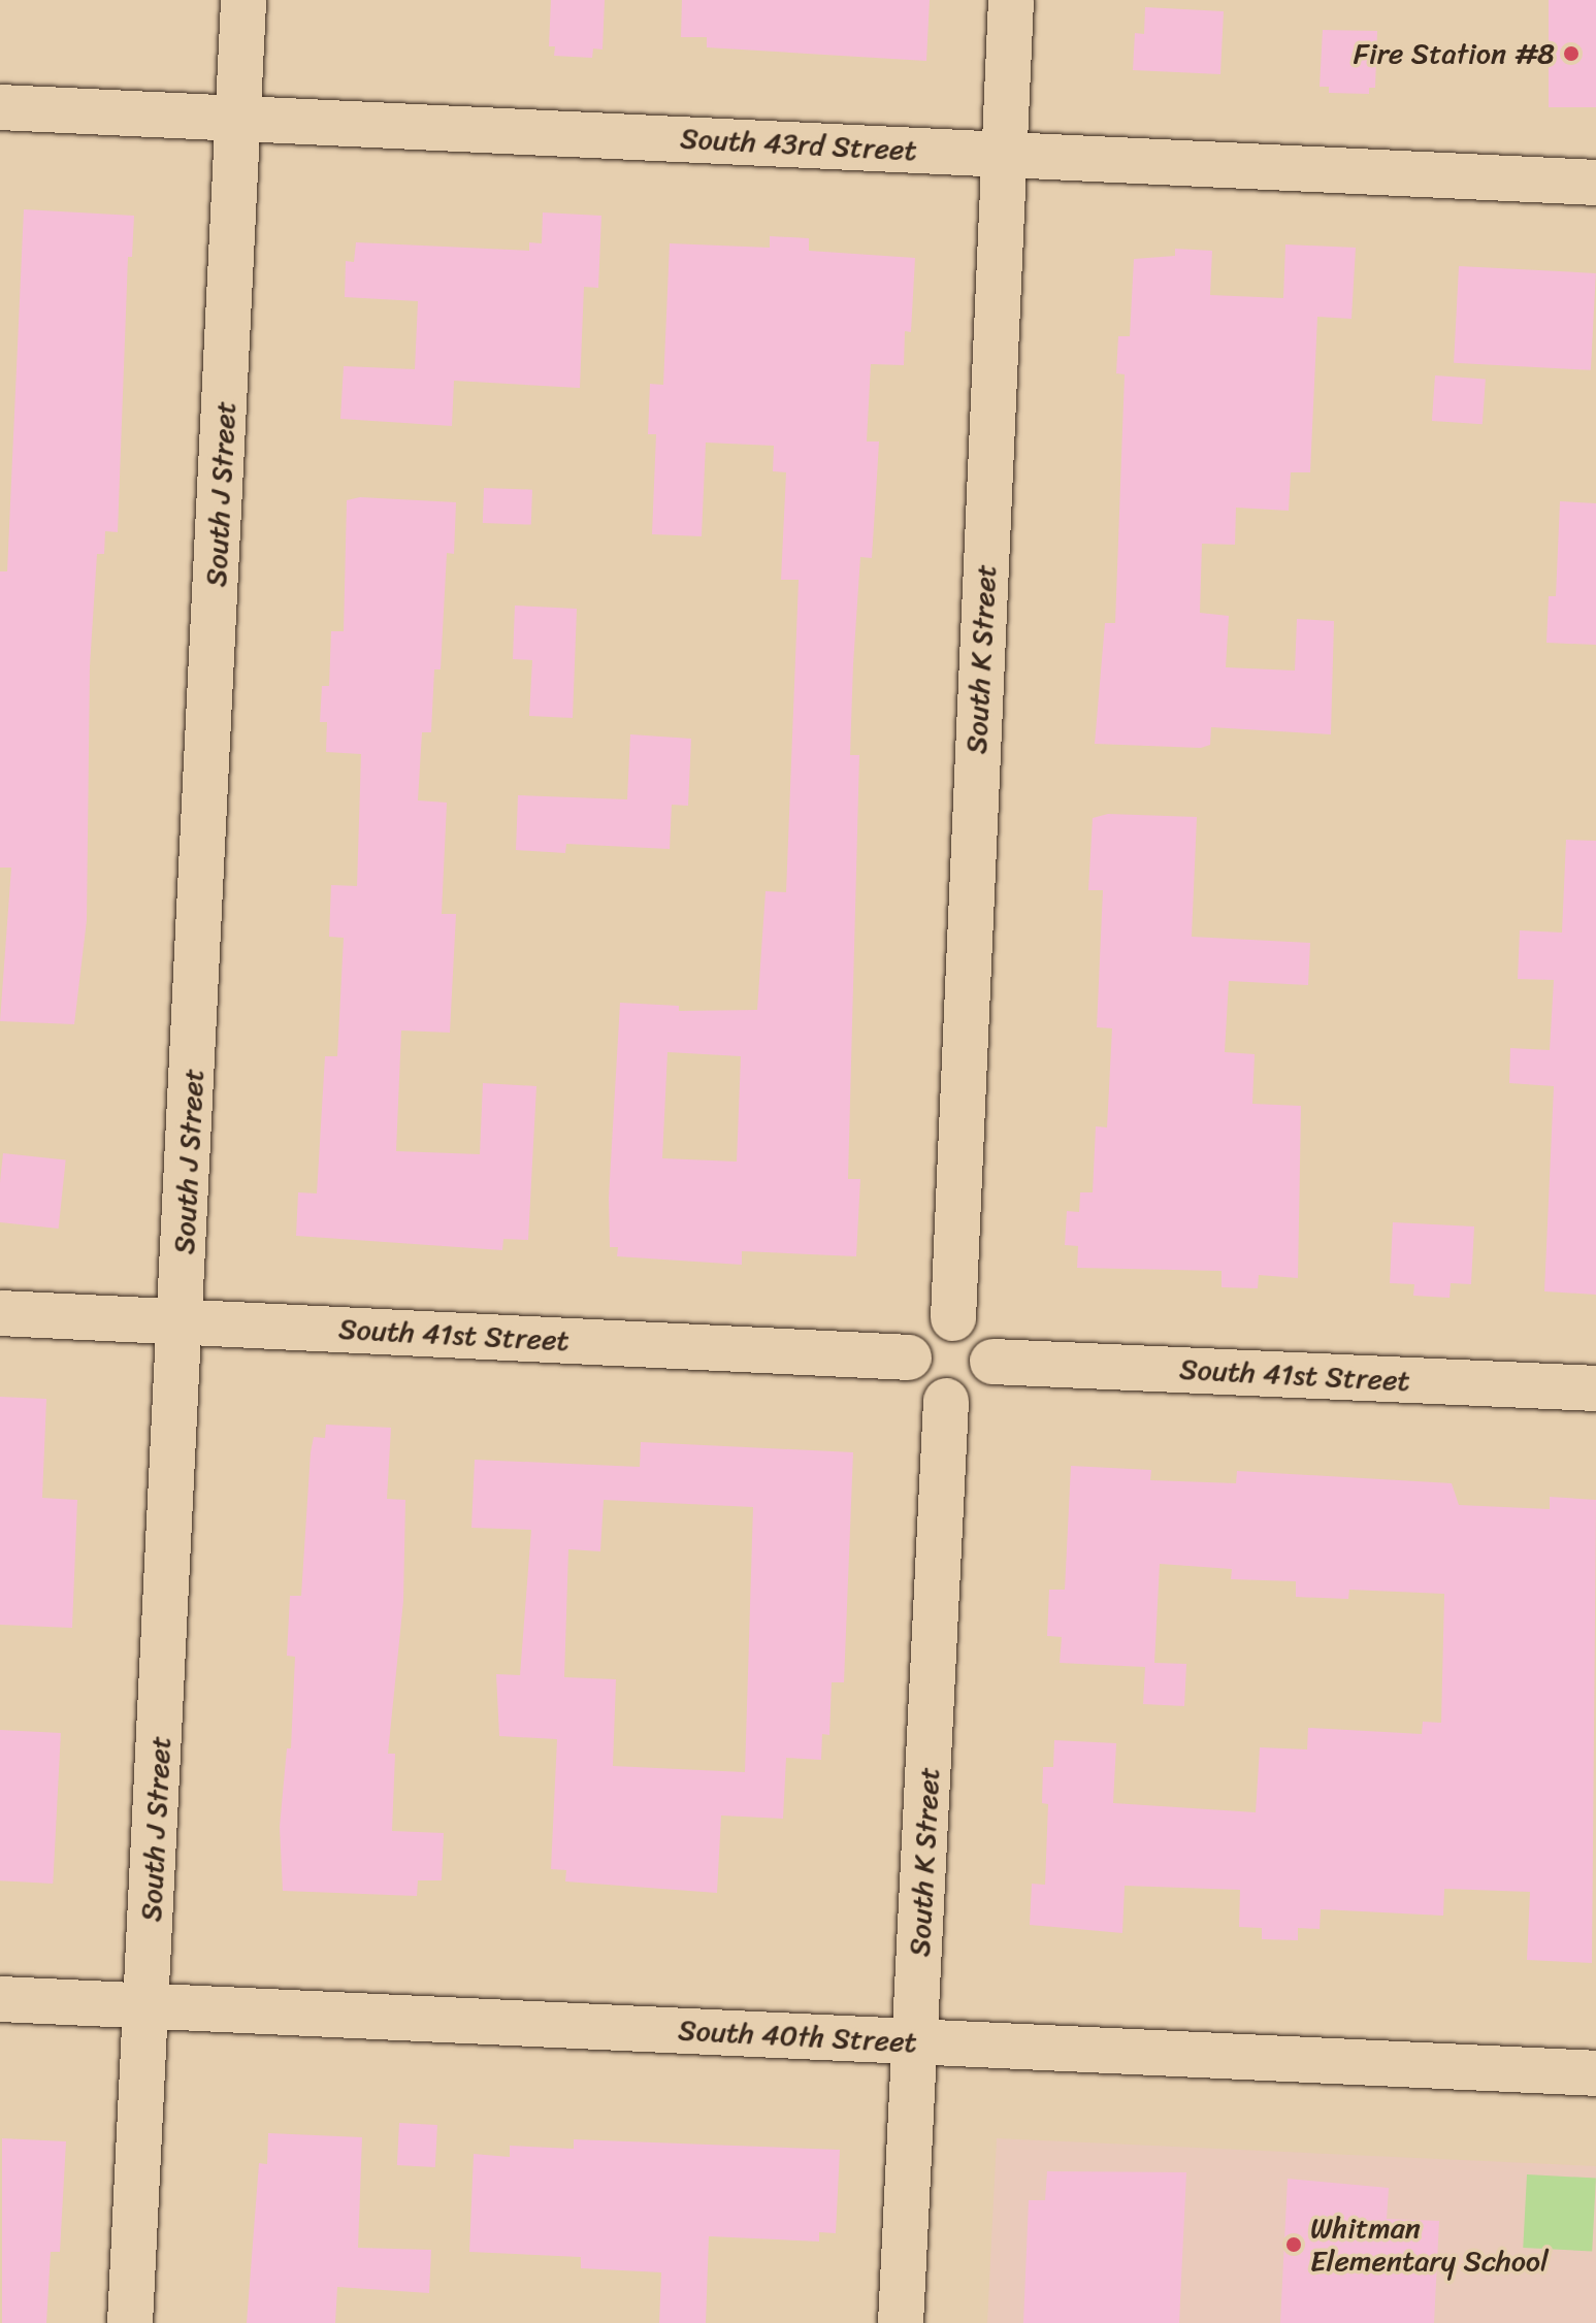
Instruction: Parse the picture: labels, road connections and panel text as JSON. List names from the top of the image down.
{
  "streets": {
    "street": [
      "South 43rd Street",
      "South J Street",
      "South K Street",
      "South 41st Street",
      "South 40th Street"
    ]
  },
  "crossings": [
    ["South 43rd Street", "South J Street"],
    ["South 43rd Street", "South K Street"],
    ["South J Street", "South 41st Street"],
    ["South J Street", "South 40th Street"],
    ["South K Street", "South 41st Street"],
    ["South K Street", "South 40th Street"]
  ],
  "places": ["Fire Station #8", "Whitman Elementary School"]
}
